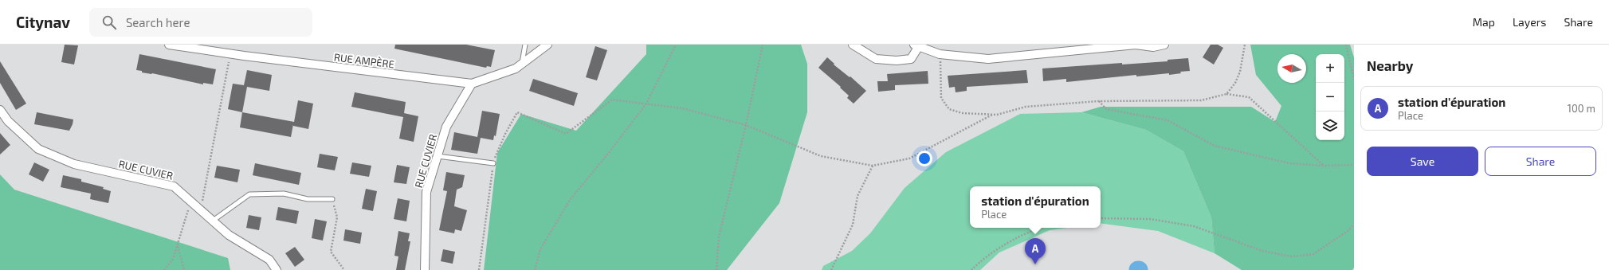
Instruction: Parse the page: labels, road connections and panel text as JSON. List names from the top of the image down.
{
  "streets": {
    "street": ["RUE AMPÈRE", "RUE CUVIER"]
  },
  "crossings": [
    ["RUE AMPÈRE", "RUE CUVIER"]
  ],
  "north": "left",
  "page": {
    "header": "Citynav",
    "search": "Search here",
    "nav": ["Map", "Layers", "Share"],
    "heading": "Nearby",
    "map_buttons": ["+", "−"],
    "list": [
      {
        "mark": "A",
        "name": "station d'épuration",
        "note": "Place",
        "value": "100 m"
      }
    ],
    "buttons": ["Save", "Share"],
    "popup": ["station d'épuration", "Place"],
    "pins": "A"
  }
}
